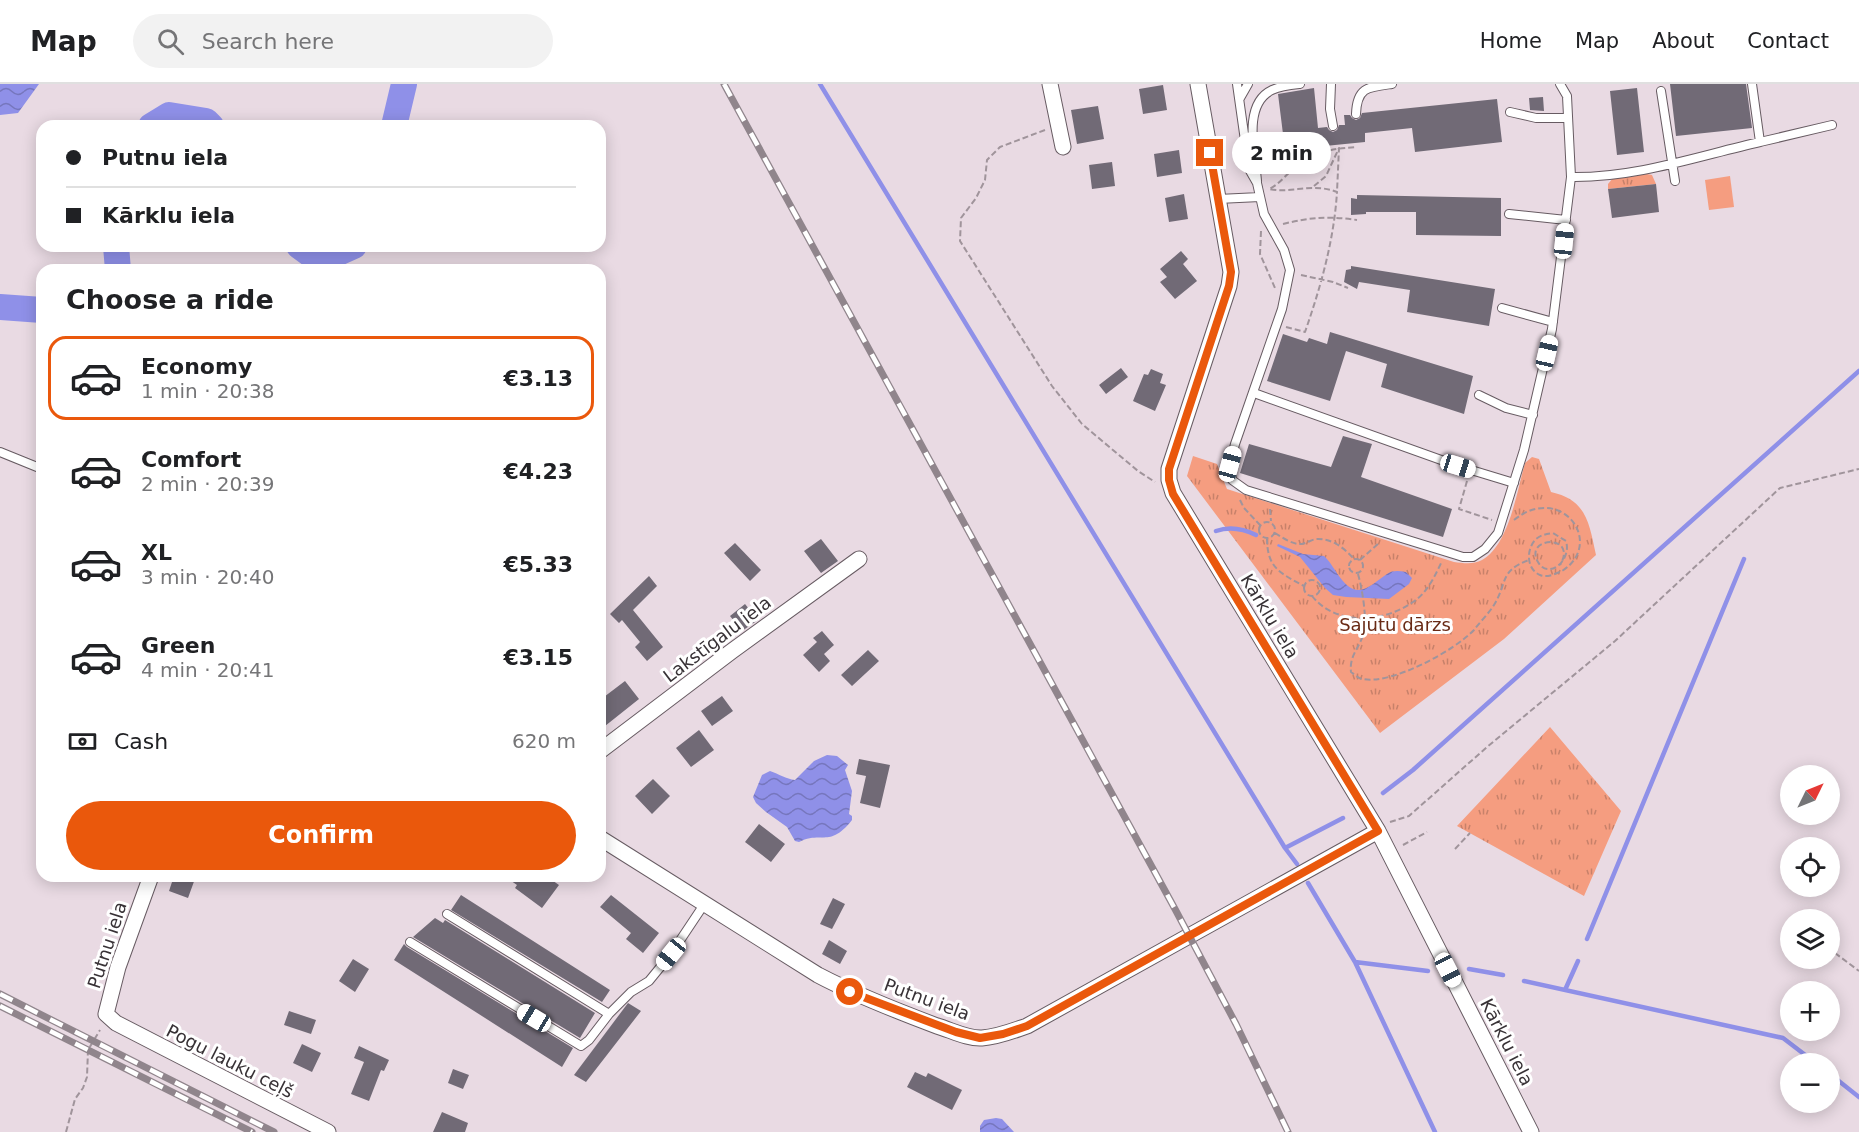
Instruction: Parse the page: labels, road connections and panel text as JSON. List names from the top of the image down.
{
  "streets": {
    "street": [
      "Kārklu iela",
      "Lakstīgalu iela",
      "Putnu iela",
      "Pogu lauku ceļš"
    ]
  },
  "crossings": [
    ["Kārklu iela", "Putnu iela"],
    ["Putnu iela", "Pogu lauku ceļš"]
  ],
  "parks": ["Sajūtu dārzs"],
  "north": "top right",
  "page": {
    "header": "Map",
    "search": "Search here",
    "nav": [
      "Home",
      "Map",
      "About",
      "Contact"
    ],
    "banner": ["Putnu iela", "Kārklu iela"],
    "bubble": "2 min",
    "heading": "Choose a ride",
    "list": [
      {
        "name": "Economy",
        "note": "1 min · 20:38",
        "value": "€3.13"
      },
      {
        "name": "Comfort",
        "note": "2 min · 20:39",
        "value": "€4.23"
      },
      {
        "name": "XL",
        "note": "3 min · 20:40",
        "value": "€5.33"
      },
      {
        "name": "Green",
        "note": "4 min · 20:41",
        "value": "€3.15"
      }
    ],
    "pay": ["Cash", "620 m"],
    "map_buttons": ["+", "−"],
    "buttons": "Confirm"
  }
}
